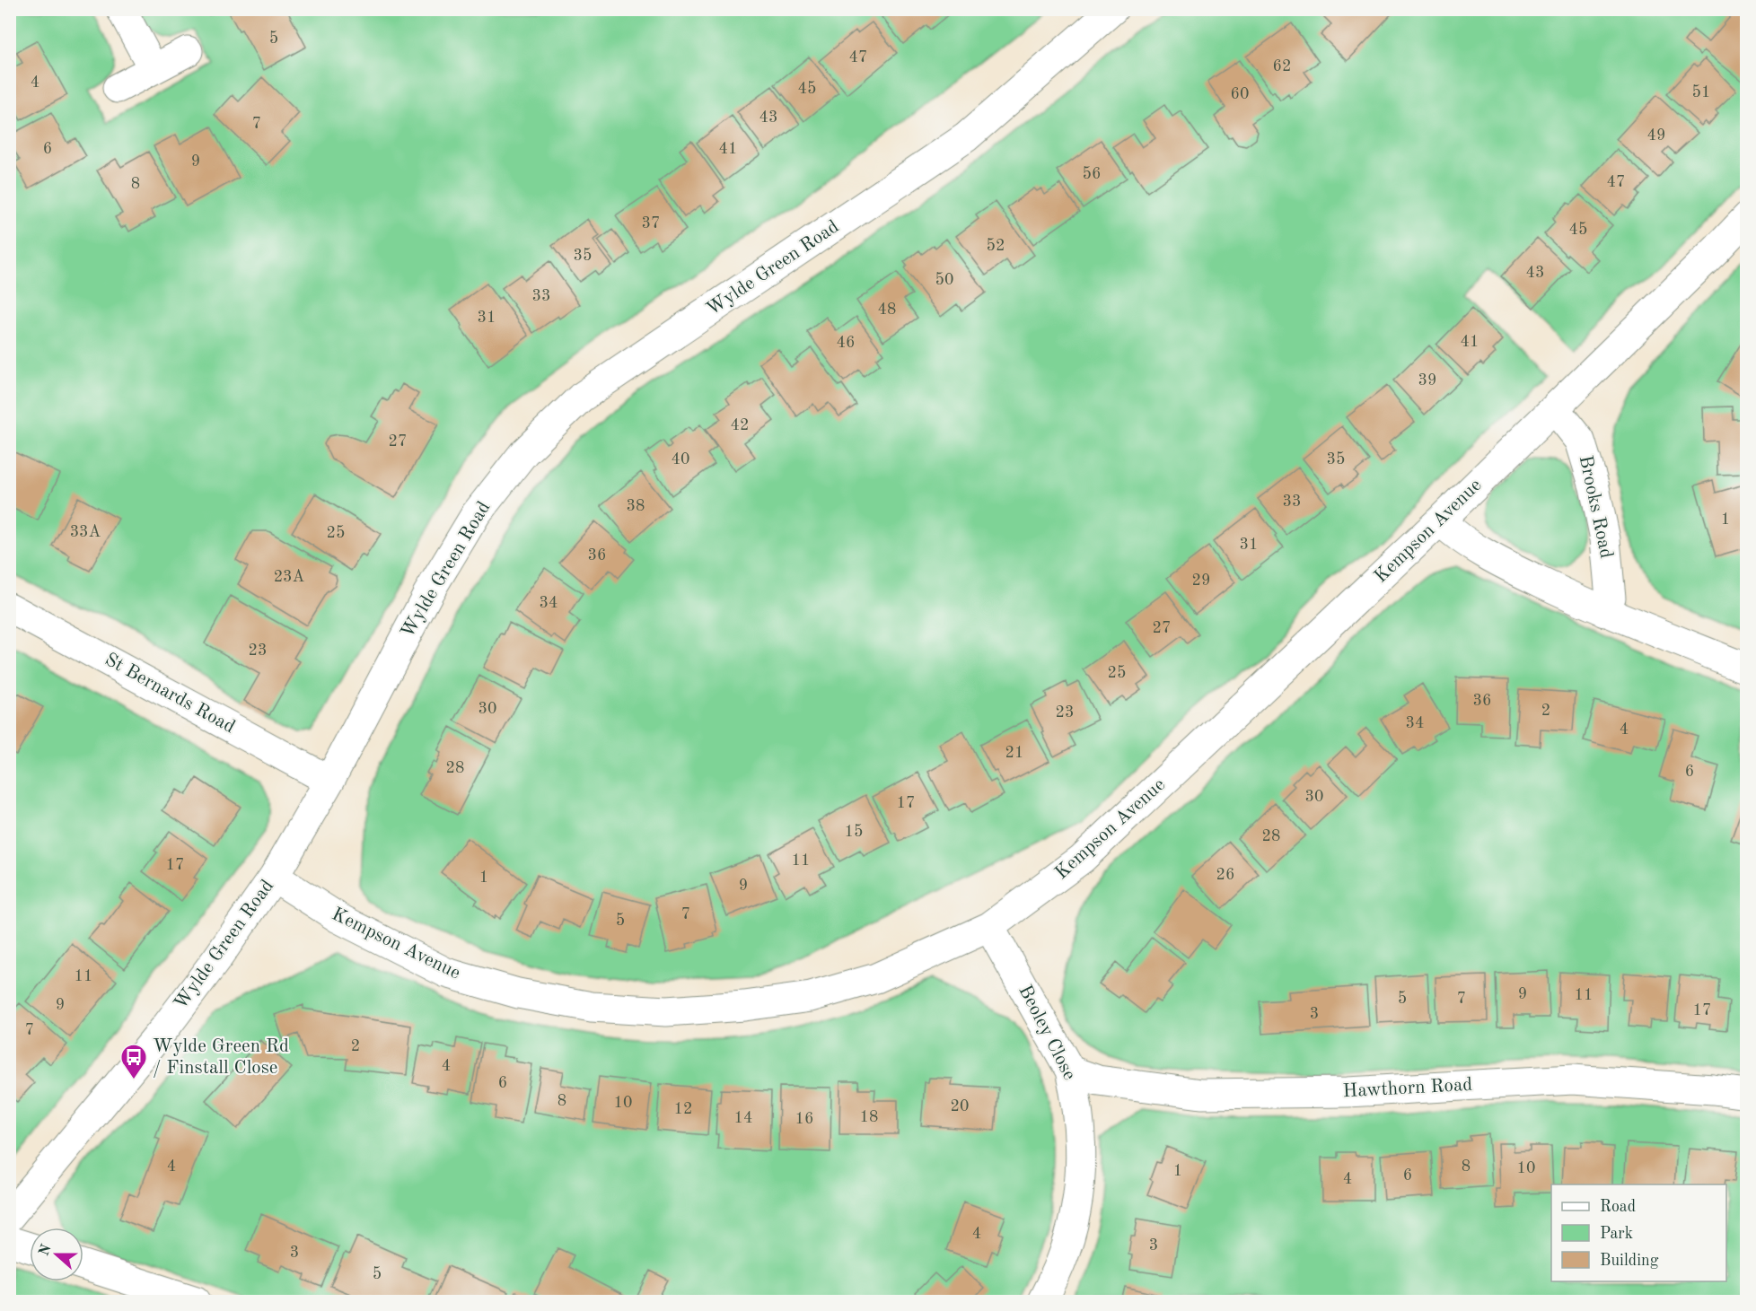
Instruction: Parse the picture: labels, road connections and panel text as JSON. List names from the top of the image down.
{
  "streets": {
    "street": [
      "Wylde Green Road",
      "Brooks Road",
      "Kempson Avenue",
      "St Bernards Road",
      "Beoley Close",
      "Hawthorn Road"
    ]
  },
  "crossings": [
    ["Wylde Green Road", "Kempson Avenue"],
    ["Wylde Green Road", "St Bernards Road"],
    ["Brooks Road", "Kempson Avenue"],
    ["Kempson Avenue", "Beoley Close"],
    ["Beoley Close", "Hawthorn Road"]
  ],
  "places": {
    "bus stop": ["Wylde Green Rd / Finstall Close"]
  },
  "house_numbers": [
    "5",
    "47",
    "62",
    "4",
    "45",
    "51",
    "60",
    "43",
    "7",
    "49",
    "6",
    "41",
    "9",
    "56",
    "47",
    "8",
    "37",
    "45",
    "52",
    "35",
    "43",
    "50",
    "33",
    "48",
    "31",
    "41",
    "46",
    "39",
    "42",
    "27",
    "40",
    "35",
    "33",
    "38",
    "1",
    "33A",
    "25",
    "31",
    "36",
    "23A",
    "29",
    "34",
    "27",
    "23",
    "25",
    "36",
    "30",
    "2",
    "23",
    "34",
    "4",
    "21",
    "28",
    "6",
    "30",
    "17",
    "15",
    "28",
    "11",
    "17",
    "26",
    "1",
    "9",
    "7",
    "5",
    "11",
    "9",
    "11",
    "5",
    "7",
    "9",
    "17",
    "3",
    "7",
    "2",
    "4",
    "6",
    "8",
    "10",
    "20",
    "12",
    "18",
    "14",
    "16",
    "4",
    "8",
    "10",
    "1",
    "6",
    "4",
    "4",
    "3",
    "3",
    "5"
  ],
  "legend": ["Road", "Park", "Building"],
  "north": "left"
}
